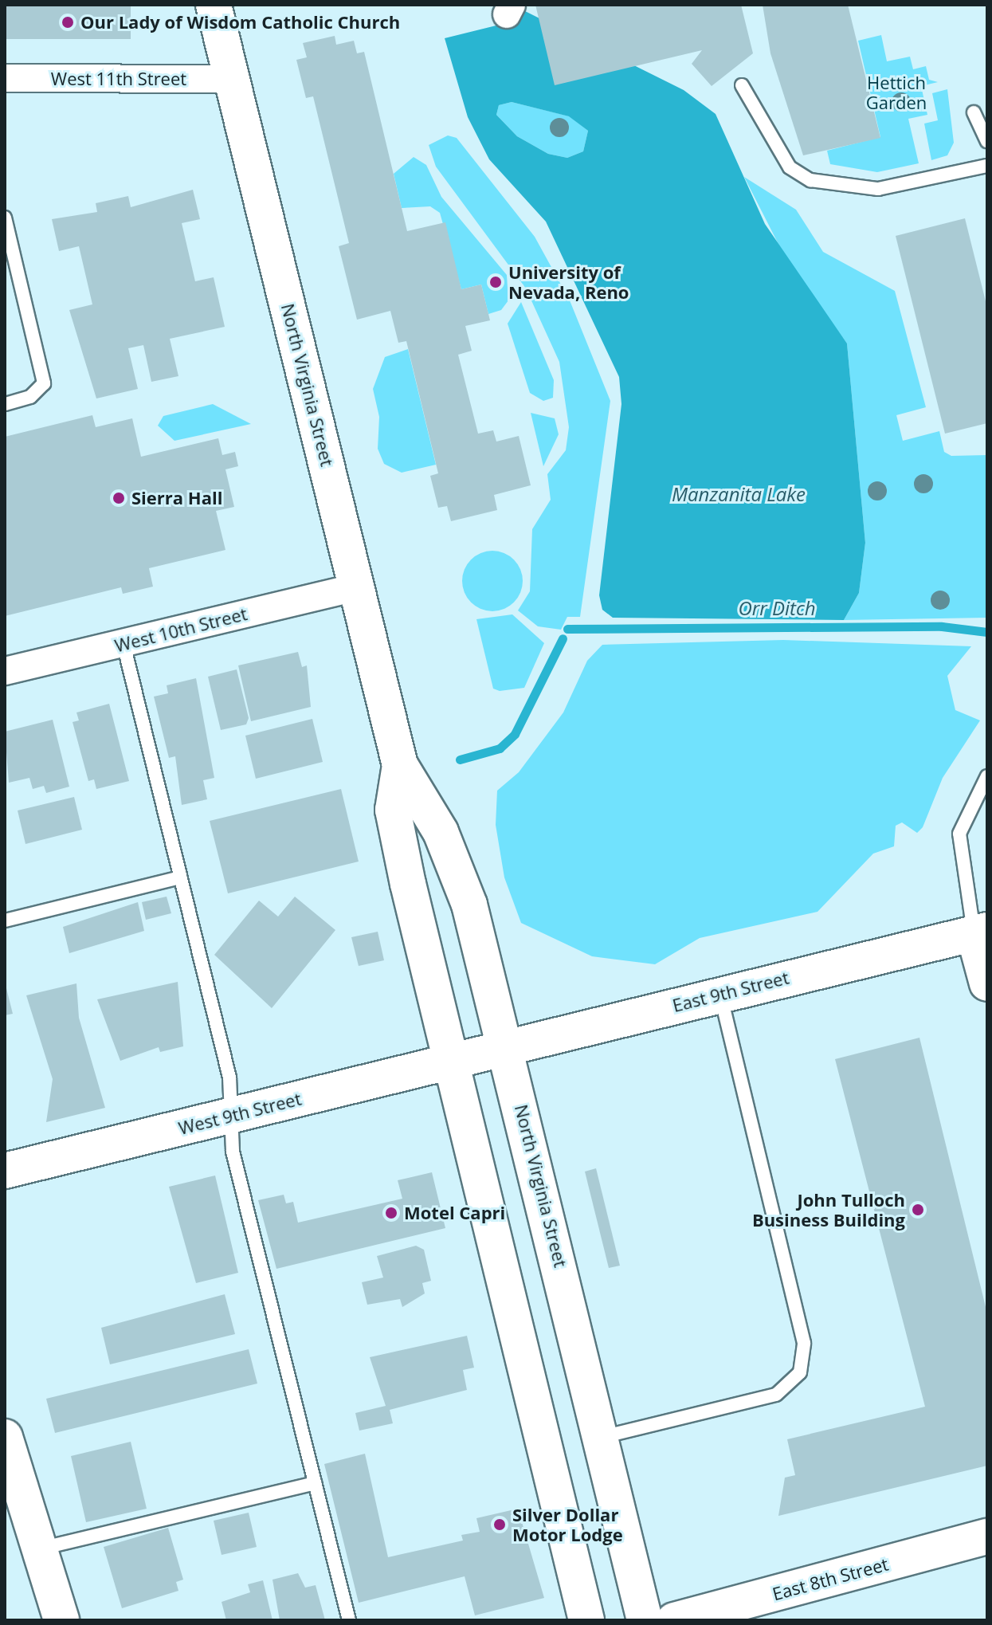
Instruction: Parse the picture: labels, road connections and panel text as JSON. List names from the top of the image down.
{
  "streets": {
    "main road": [
      "North Virginia Street",
      "East 9th Street",
      "West 9th Street",
      "East 8th Street"
    ],
    "street": ["West 11th Street", "West 10th Street"]
  },
  "crossings": [
    ["West 11th Street", "North Virginia Street"],
    ["North Virginia Street", "West 10th Street"],
    ["North Virginia Street", "East 9th Street"],
    ["North Virginia Street", "West 9th Street"],
    ["East 9th Street", "West 9th Street"]
  ],
  "water": ["Manzanita Lake", "Orr Ditch"],
  "parks": ["Hettich Garden"],
  "places": [
    "Our Lady of Wisdom Catholic Church",
    "University of Nevada, Reno",
    "Sierra Hall",
    "John Tulloch Business Building",
    "Motel Capri",
    "Silver Dollar Motor Lodge"
  ]
}
